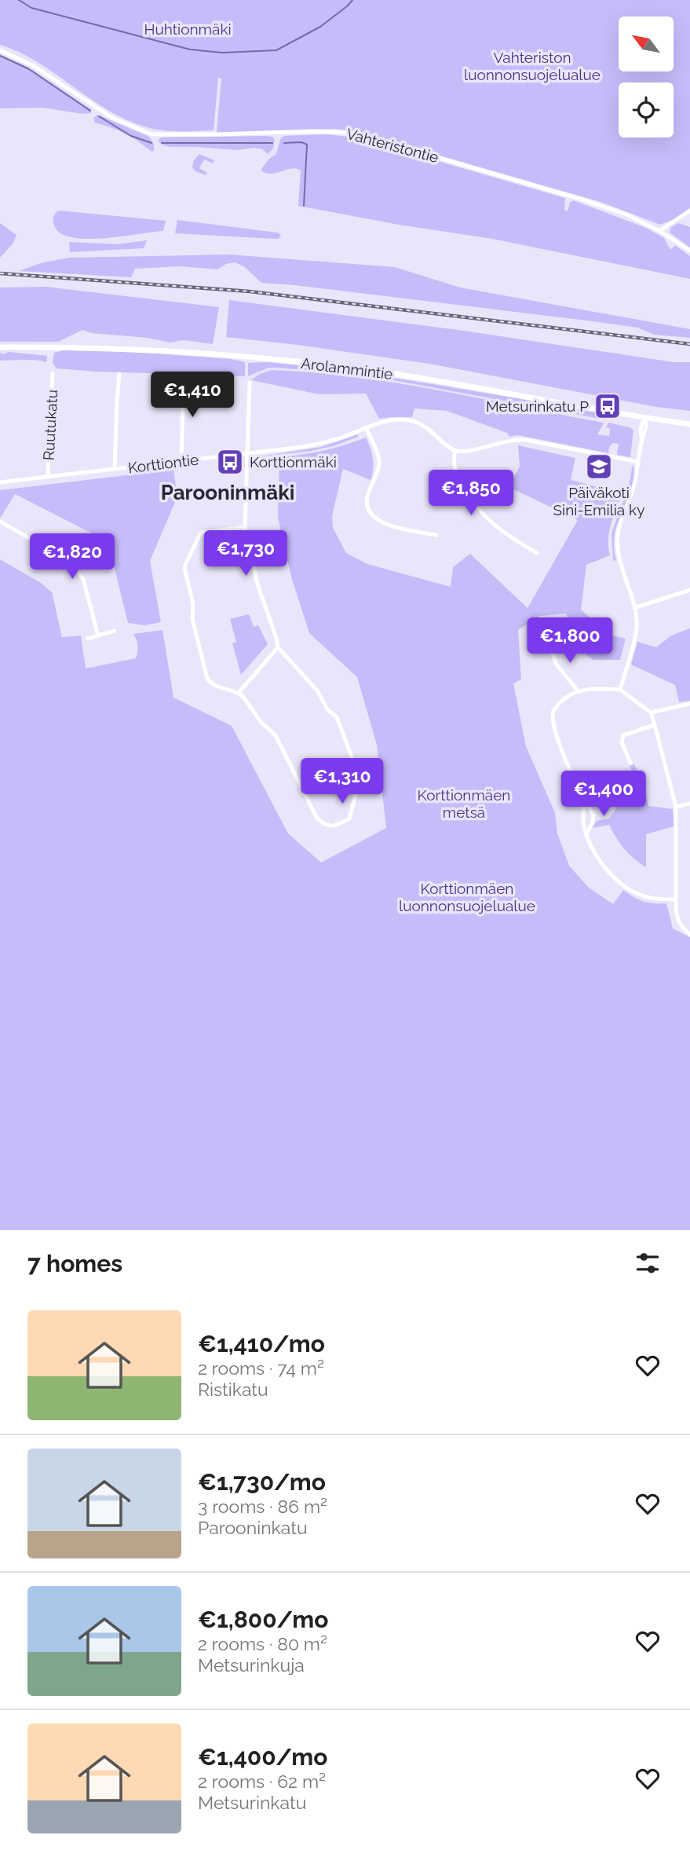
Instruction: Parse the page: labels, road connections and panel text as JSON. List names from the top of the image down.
{
  "streets": {
    "street": [
      "Vahteristontie",
      "Arolammintie",
      "Ruutukatu",
      "Korttiontie"
    ]
  },
  "crossings": [
    ["Ruutukatu", "Korttiontie"]
  ],
  "districts": ["Parooninmäki"],
  "parks": [
    "Huhtionmäki",
    "Vahteriston luonnonsuojelualue",
    "Korttionmäen metsä",
    "Korttionmäen luonnonsuojelualue"
  ],
  "places": {
    "bus stop": ["Metsurinkatu P", "Korttionmäki"],
    "school or university": ["Päiväkoti Sini-Emilia ky"]
  },
  "north": "top left",
  "page": {
    "price": [
      "€1,410",
      "€1,850",
      "€1,730",
      "€1,820",
      "€1,800",
      "€1,310",
      "€1,400"
    ],
    "heading": "7 homes",
    "list": [
      {
        "name": "€1,410/mo",
        "note": "2 rooms · 74 m² · Ristikatu"
      },
      {
        "name": "€1,730/mo",
        "note": "3 rooms · 86 m² · Parooninkatu"
      },
      {
        "name": "€1,800/mo",
        "note": "2 rooms · 80 m² · Metsurinkuja"
      },
      {
        "name": "€1,400/mo",
        "note": "2 rooms · 62 m² · Metsurinkatu"
      }
    ]
  }
}
